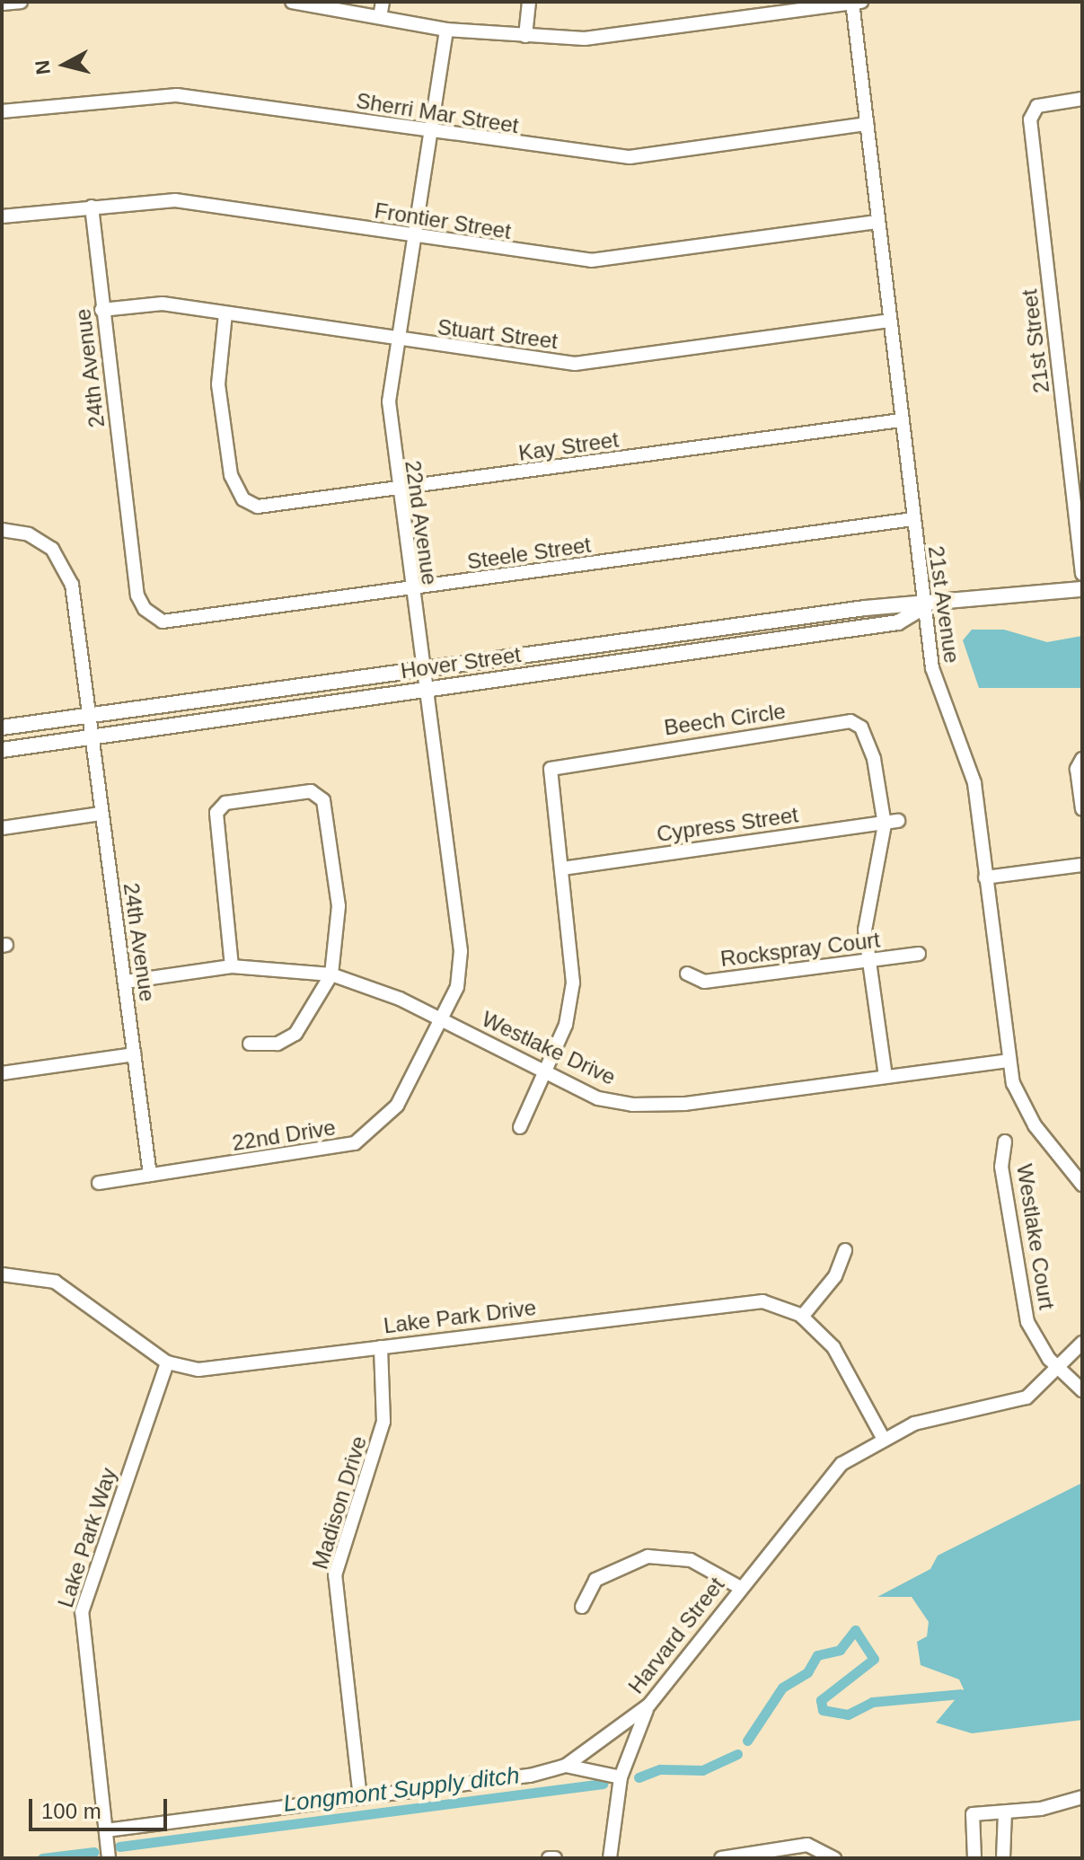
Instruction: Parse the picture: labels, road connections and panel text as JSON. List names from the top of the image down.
{
  "streets": {
    "main road": ["Hover Street"],
    "street": [
      "Sherri Mar Street",
      "Frontier Street",
      "Stuart Street",
      "21st Street",
      "24th Avenue",
      "Kay Street",
      "22nd Avenue",
      "Steele Street",
      "21st Avenue",
      "Beech Circle",
      "Cypress Street",
      "Rockspray Court",
      "Westlake Drive",
      "22nd Drive",
      "Westlake Court",
      "Lake Park Drive",
      "Madison Drive",
      "Lake Park Way",
      "Harvard Street"
    ]
  },
  "crossings": [
    ["Sherri Mar Street", "22nd Avenue"],
    ["Sherri Mar Street", "21st Avenue"],
    ["Frontier Street", "24th Avenue"],
    ["Frontier Street", "22nd Avenue"],
    ["Frontier Street", "21st Avenue"],
    ["Stuart Street", "24th Avenue"],
    ["Stuart Street", "Kay Street"],
    ["Stuart Street", "22nd Avenue"],
    ["Stuart Street", "21st Avenue"],
    ["24th Avenue", "Steele Street"],
    ["24th Avenue", "Hover Street"],
    ["24th Avenue", "Westlake Drive"],
    ["24th Avenue", "22nd Drive"],
    ["Kay Street", "22nd Avenue"],
    ["Kay Street", "21st Avenue"],
    ["22nd Avenue", "Steele Street"],
    ["22nd Avenue", "Hover Street"],
    ["22nd Avenue", "Westlake Drive"],
    ["22nd Avenue", "22nd Drive"],
    ["Steele Street", "21st Avenue"],
    ["21st Avenue", "Hover Street"],
    ["21st Avenue", "Westlake Drive"],
    ["Beech Circle", "Cypress Street"],
    ["Beech Circle", "Rockspray Court"],
    ["Beech Circle", "Westlake Drive"],
    ["Westlake Drive", "22nd Drive"],
    ["Westlake Court", "Harvard Street"],
    ["Lake Park Drive", "Madison Drive"],
    ["Lake Park Drive", "Lake Park Way"],
    ["Lake Park Drive", "Harvard Street"],
    ["Madison Drive", "Harvard Street"],
    ["Lake Park Way", "Harvard Street"]
  ],
  "water": ["Longmont Supply ditch"],
  "scale_bar": "100 m",
  "north": "left"
}
